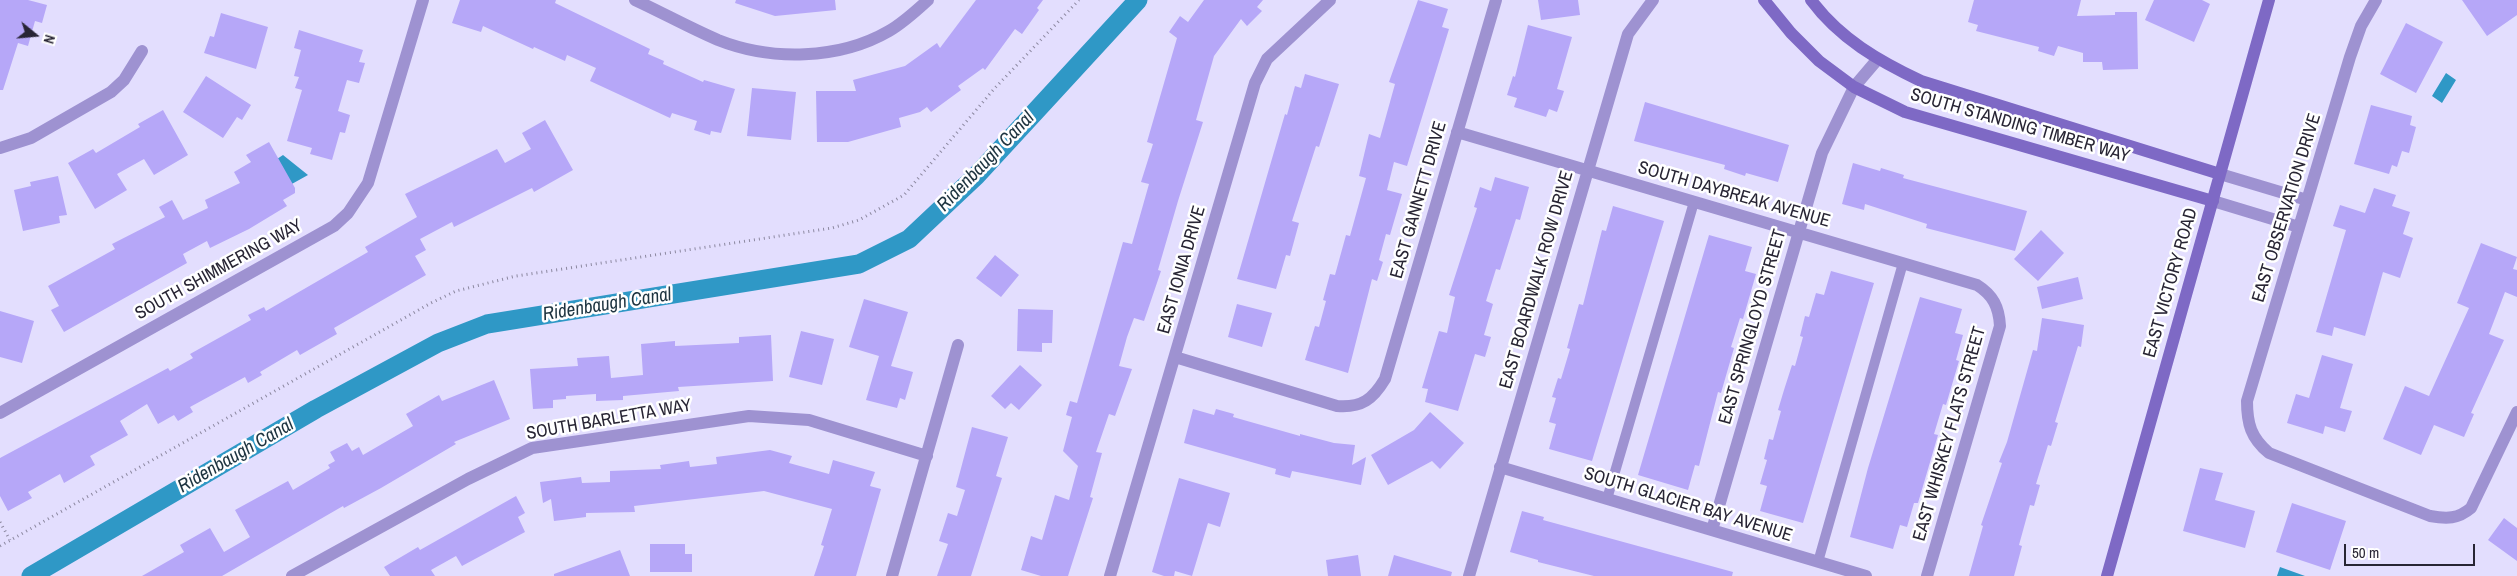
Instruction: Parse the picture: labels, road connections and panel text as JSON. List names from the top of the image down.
{
  "streets": {
    "street": [
      "SOUTH STANDING TIMBER WAY",
      "SOUTH DAYBREAK AVENUE",
      "EAST GANNETT DRIVE",
      "EAST OBSERVATION DRIVE",
      "SOUTH SHIMMERING WAY",
      "EAST IONIA DRIVE",
      "EAST BOARDWALK ROW DRIVE",
      "EAST VICTORY ROAD",
      "EAST SPRINGLOYD STREET",
      "SOUTH BARLETTA WAY",
      "EAST WHISKEY FLATS STREET",
      "SOUTH GLACIER BAY AVENUE"
    ]
  },
  "crossings": [
    ["SOUTH STANDING TIMBER WAY", "EAST OBSERVATION DRIVE"],
    ["SOUTH STANDING TIMBER WAY", "EAST VICTORY ROAD"],
    ["SOUTH STANDING TIMBER WAY", "EAST SPRINGLOYD STREET"],
    ["SOUTH DAYBREAK AVENUE", "EAST GANNETT DRIVE"],
    ["SOUTH DAYBREAK AVENUE", "EAST BOARDWALK ROW DRIVE"],
    ["SOUTH DAYBREAK AVENUE", "EAST SPRINGLOYD STREET"],
    ["SOUTH DAYBREAK AVENUE", "EAST WHISKEY FLATS STREET"],
    ["EAST GANNETT DRIVE", "EAST IONIA DRIVE"],
    ["EAST BOARDWALK ROW DRIVE", "SOUTH GLACIER BAY AVENUE"],
    ["EAST SPRINGLOYD STREET", "SOUTH GLACIER BAY AVENUE"]
  ],
  "water": ["Ridenbaugh Canal"],
  "scale_bar": "50 m",
  "north": "right"
}
